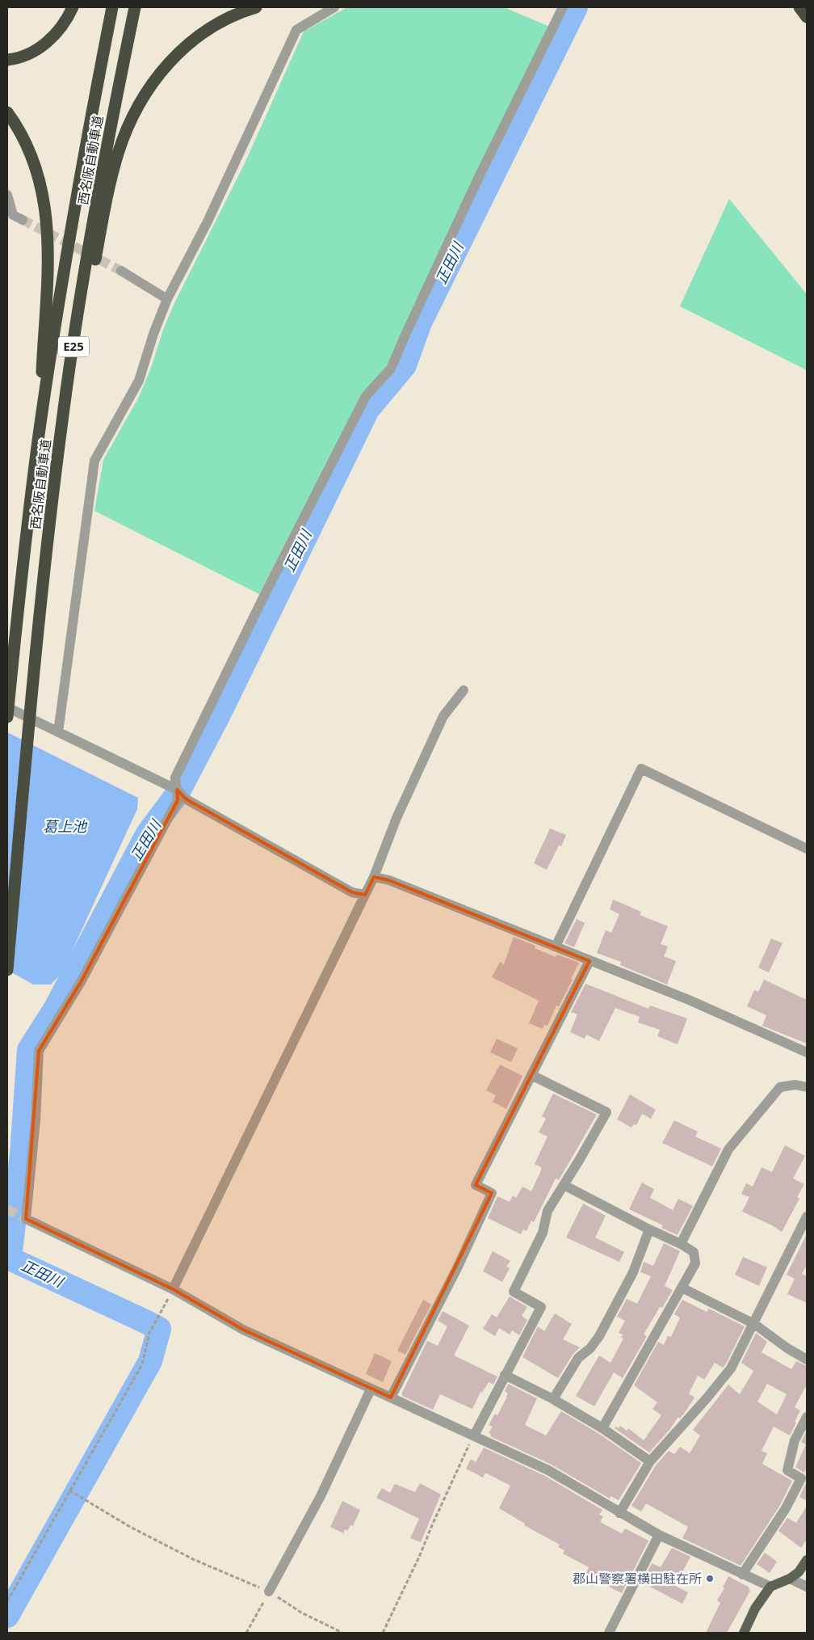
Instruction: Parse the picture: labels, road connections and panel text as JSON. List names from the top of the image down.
{
  "streets": {
    "highway": ["西名阪自動車道", "E25"]
  },
  "water": ["正田川", "葛上池"],
  "places": ["郡山警察署横田駐在所"]
}
